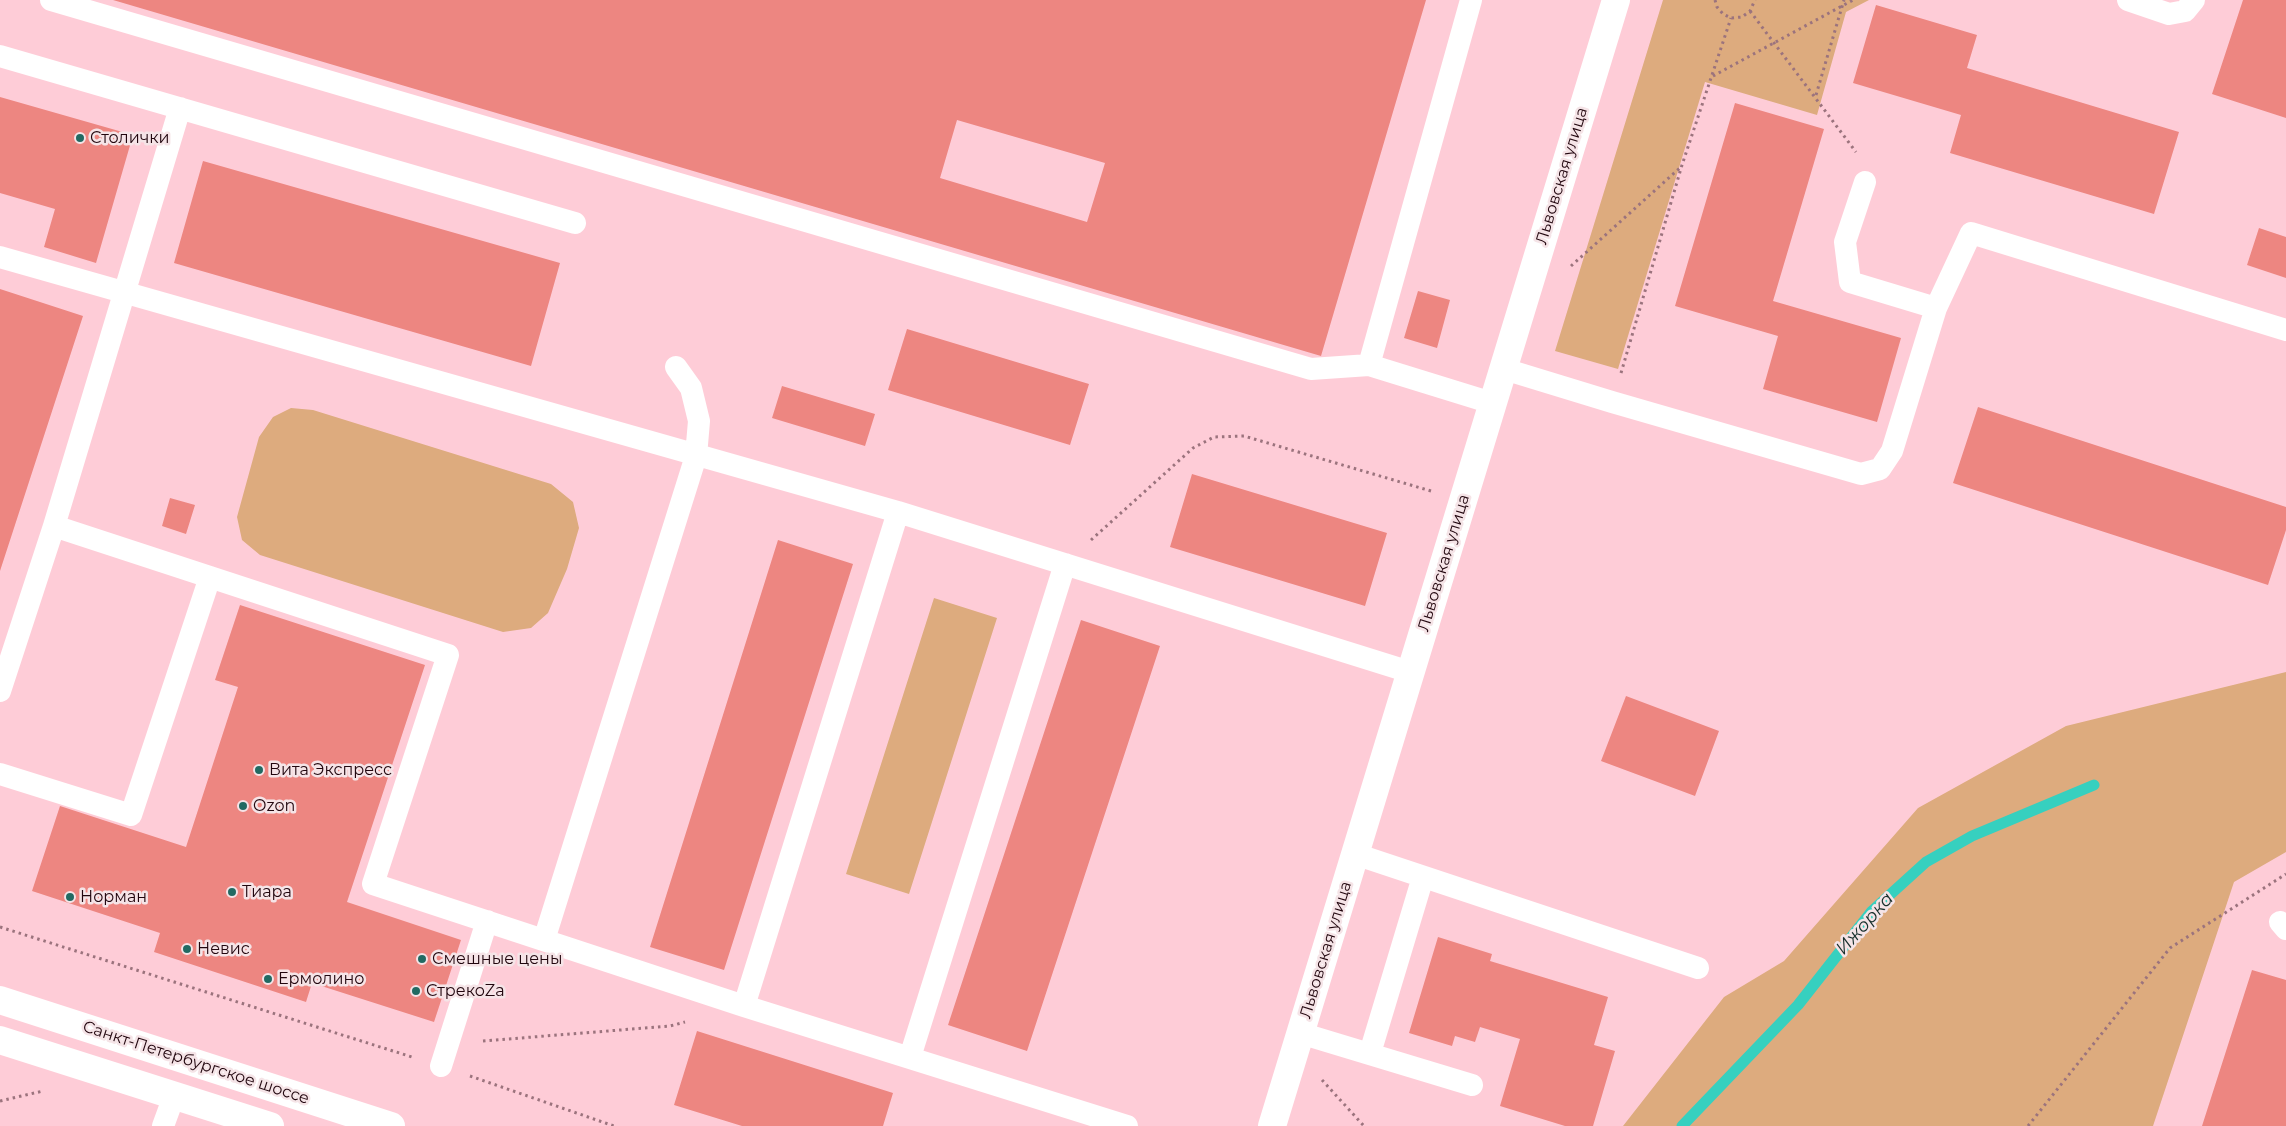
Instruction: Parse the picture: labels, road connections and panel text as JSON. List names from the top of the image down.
{
  "streets": {
    "street": ["Львовская улица", "Санкт-Петербургское шоссе"]
  },
  "water": ["Ижорка"],
  "places": [
    "Столички",
    "Вита Экспресс",
    "Ozon",
    "Тиара",
    "Норман",
    "Невис",
    "Смешные цены",
    "Ермолино",
    "СтрекоZа"
  ]
}
